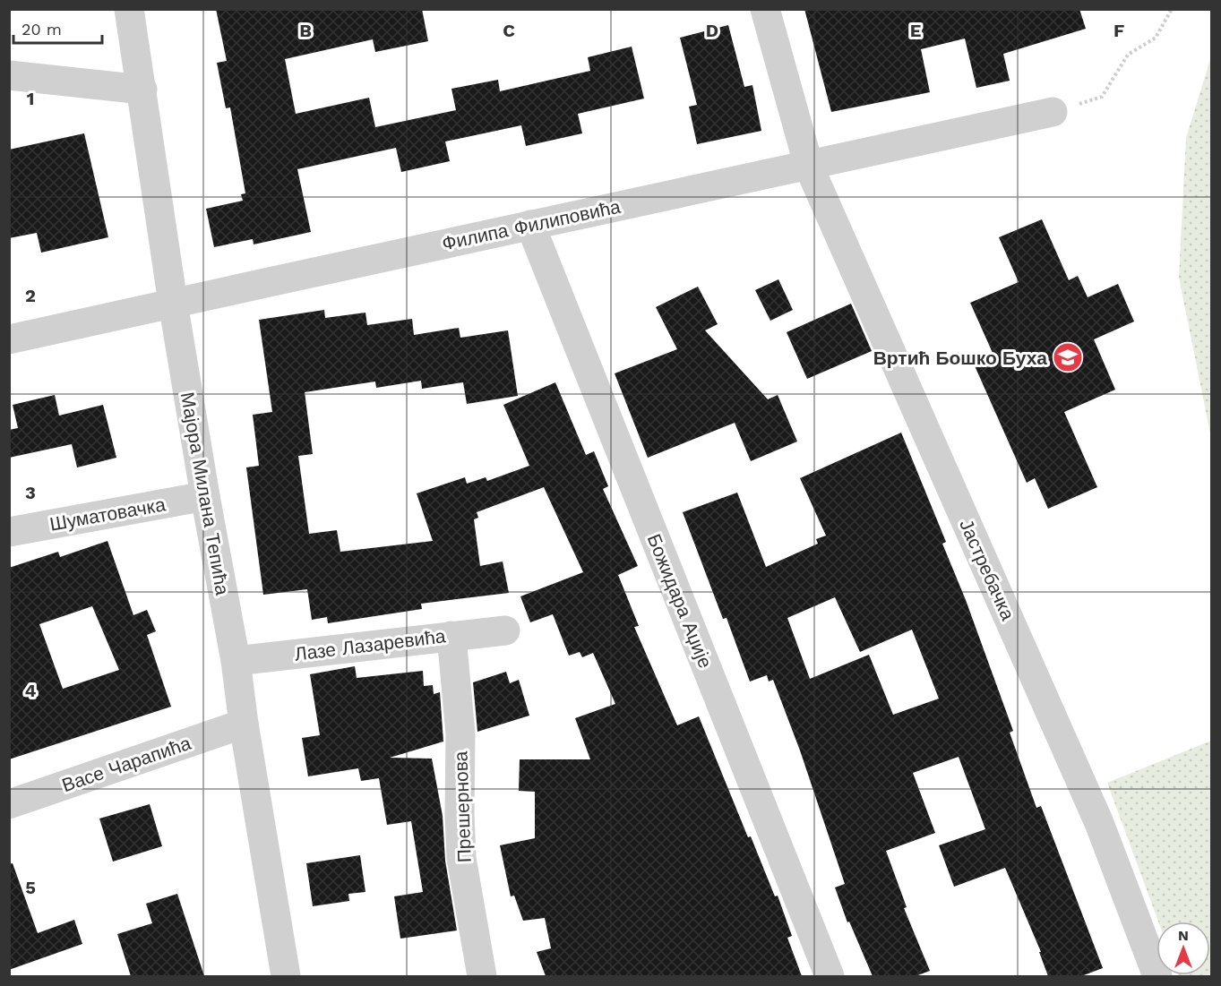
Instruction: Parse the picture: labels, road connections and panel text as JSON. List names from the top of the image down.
{
  "streets": {
    "street": [
      "Филипа Филиповића",
      "Мајора Милана Тепића",
      "Шуматовачка",
      "Јастребачка",
      "Божидара Аџије",
      "Лазе Лазаревића",
      "Васе Чарапића",
      "Прешернова"
    ]
  },
  "crossings": [
    ["Филипа Филиповића", "Мајора Милана Тепића"],
    ["Филипа Филиповића", "Јастребачка"],
    ["Филипа Филиповића", "Божидара Аџије"],
    ["Мајора Милана Тепића", "Шуматовачка"],
    ["Мајора Милана Тепића", "Лазе Лазаревића"],
    ["Мајора Милана Тепића", "Васе Чарапића"],
    ["Лазе Лазаревића", "Прешернова"]
  ],
  "places": {
    "school or university": ["Вртић Бошко Буха"]
  },
  "scale_bar": "20 m",
  "north": "top",
  "grid": {
    "columns": [
      "B",
      "C",
      "D",
      "E",
      "F"
    ],
    "rows": [
      "1",
      "2",
      "3",
      "4",
      "5"
    ]
  }
}
